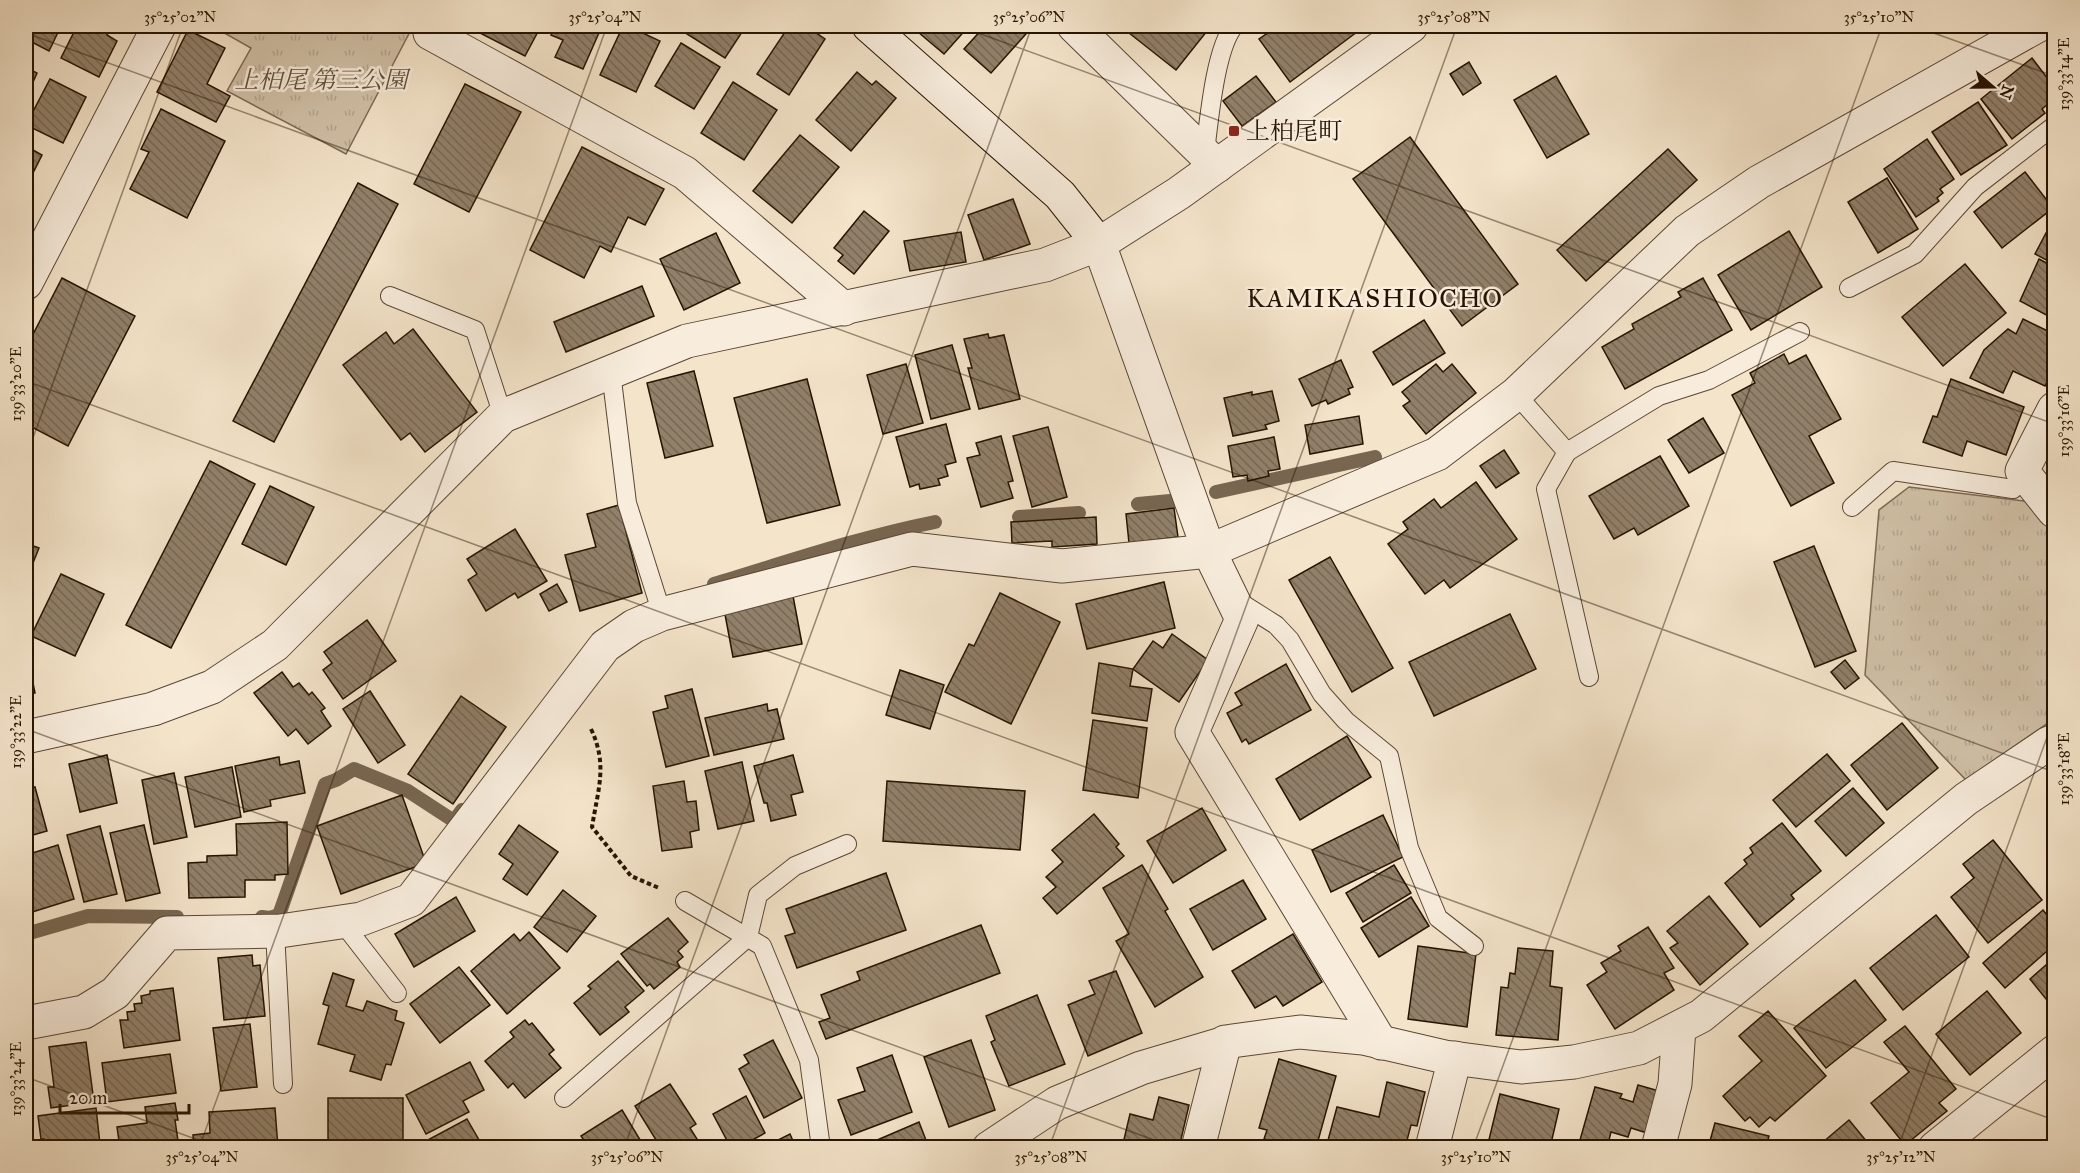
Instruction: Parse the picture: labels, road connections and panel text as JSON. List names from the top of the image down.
{
  "districts": ["KAMIKASHIOCHO"],
  "parks": ["上柏尾 第三公園"],
  "places": {
    "transit": ["上柏尾町"]
  },
  "scale_bar": "20 m",
  "north": "right",
  "coordinates": [
    "35°25'02\"N",
    "35°25'04\"N",
    "35°25'06\"N",
    "35°25'08\"N",
    "35°25'10\"N",
    "139°33'14\"E",
    "139°33'20\"E",
    "139°33'16\"E",
    "139°33'22\"E",
    "139°33'18\"E",
    "139°33'24\"E",
    "35°25'12\"N"
  ]
}
